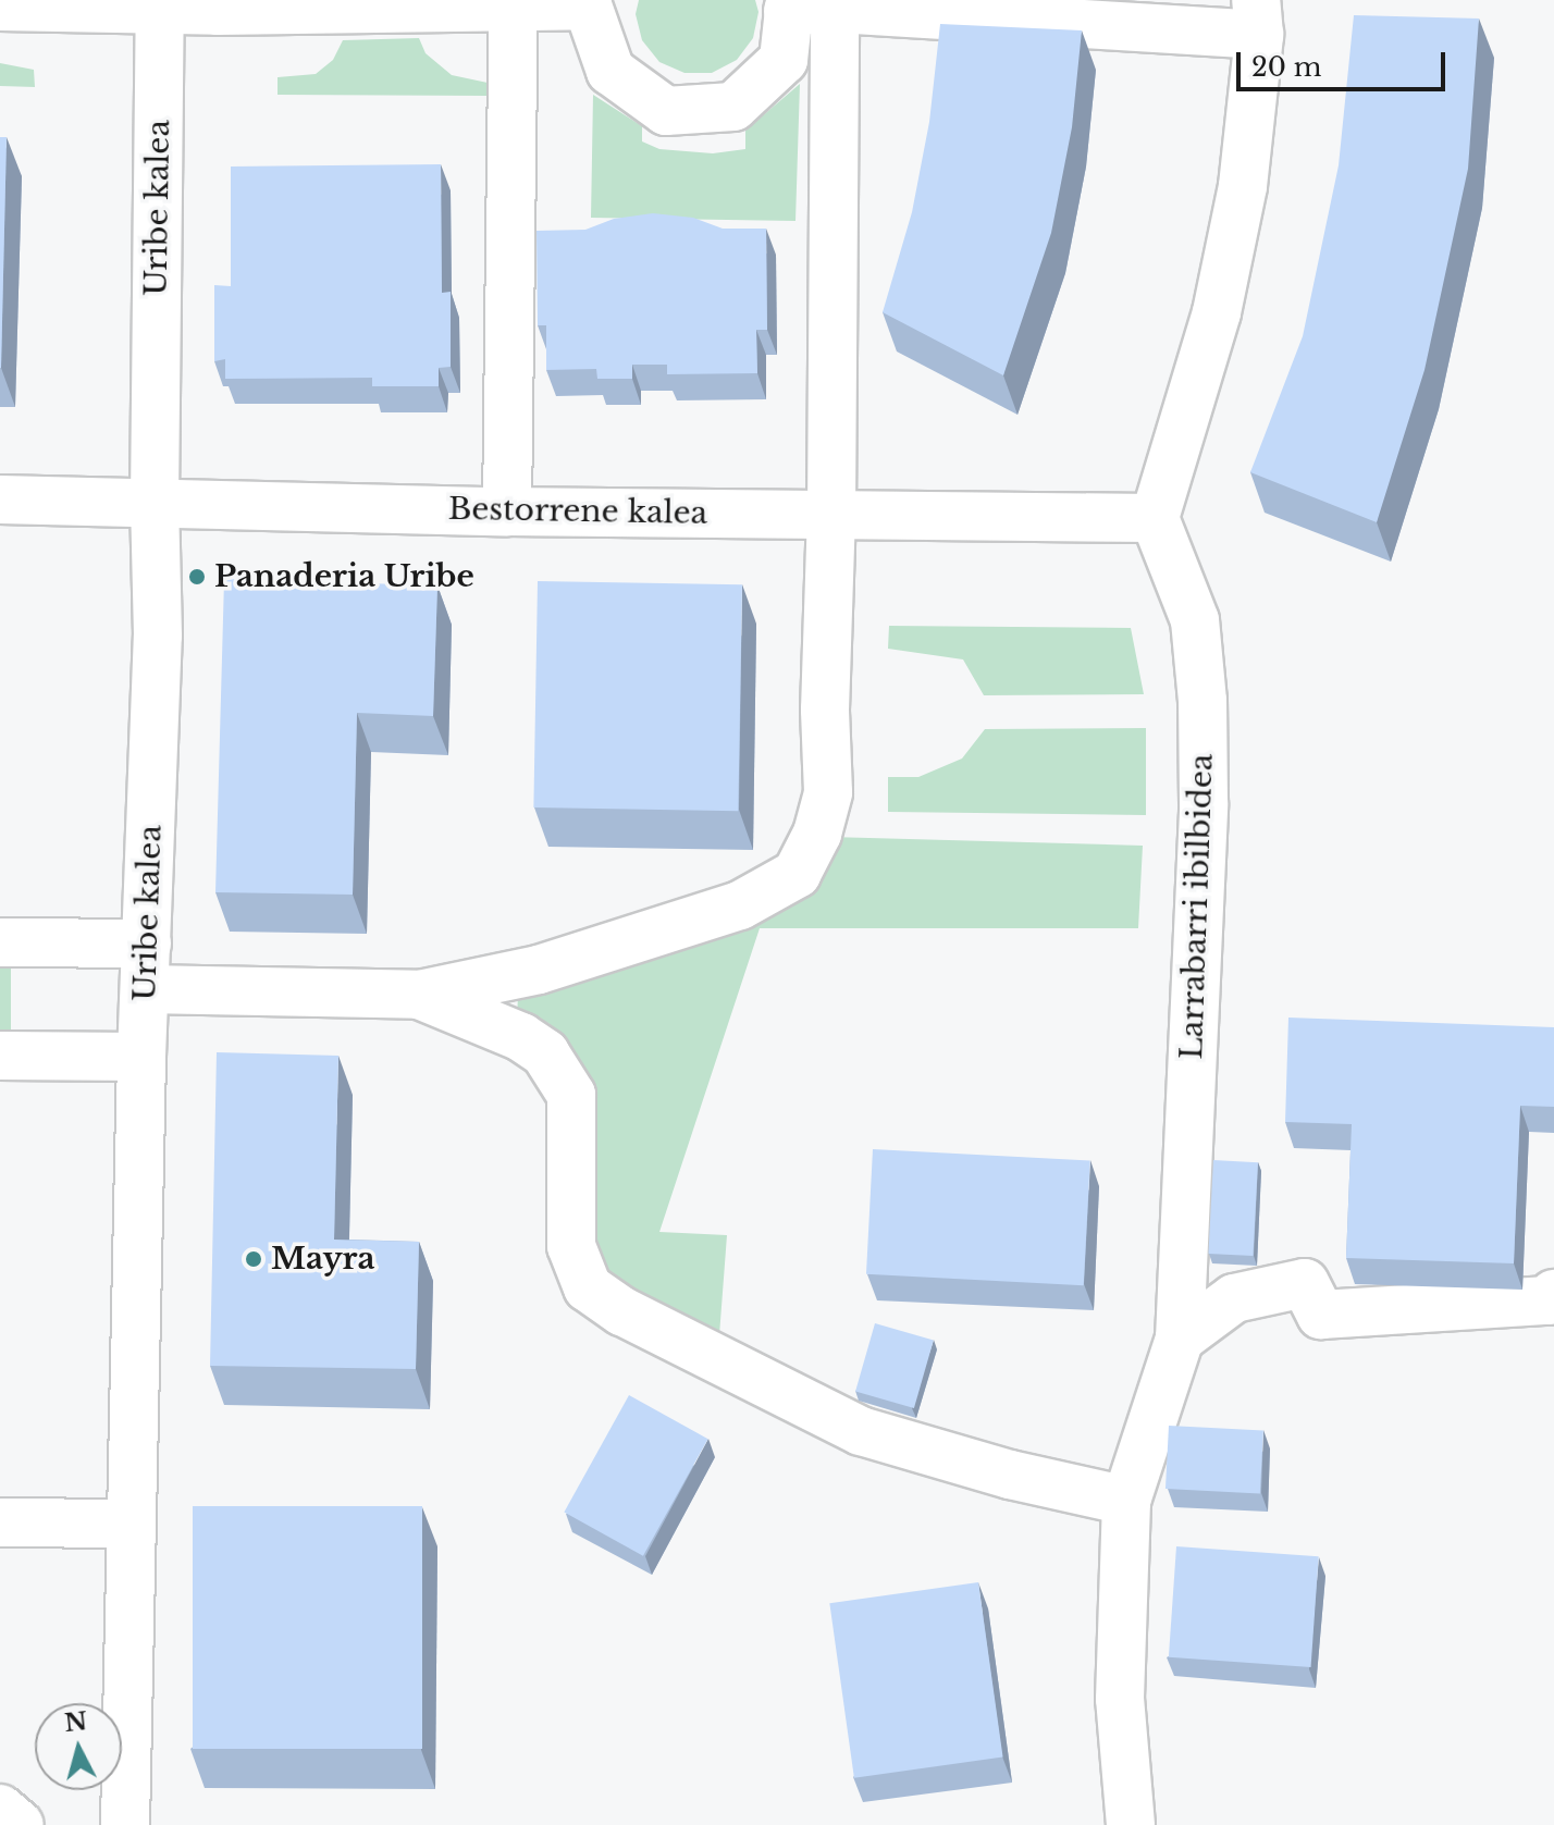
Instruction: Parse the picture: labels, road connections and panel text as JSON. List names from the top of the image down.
{
  "streets": {
    "street": ["Uribe kalea", "Bestorrene kalea", "Larrabarri ibilbidea"]
  },
  "crossings": [
    ["Uribe kalea", "Bestorrene kalea"],
    ["Bestorrene kalea", "Larrabarri ibilbidea"]
  ],
  "places": ["Panaderia Uribe", "Mayra"],
  "scale_bar": "20 m",
  "north": "top"
}
